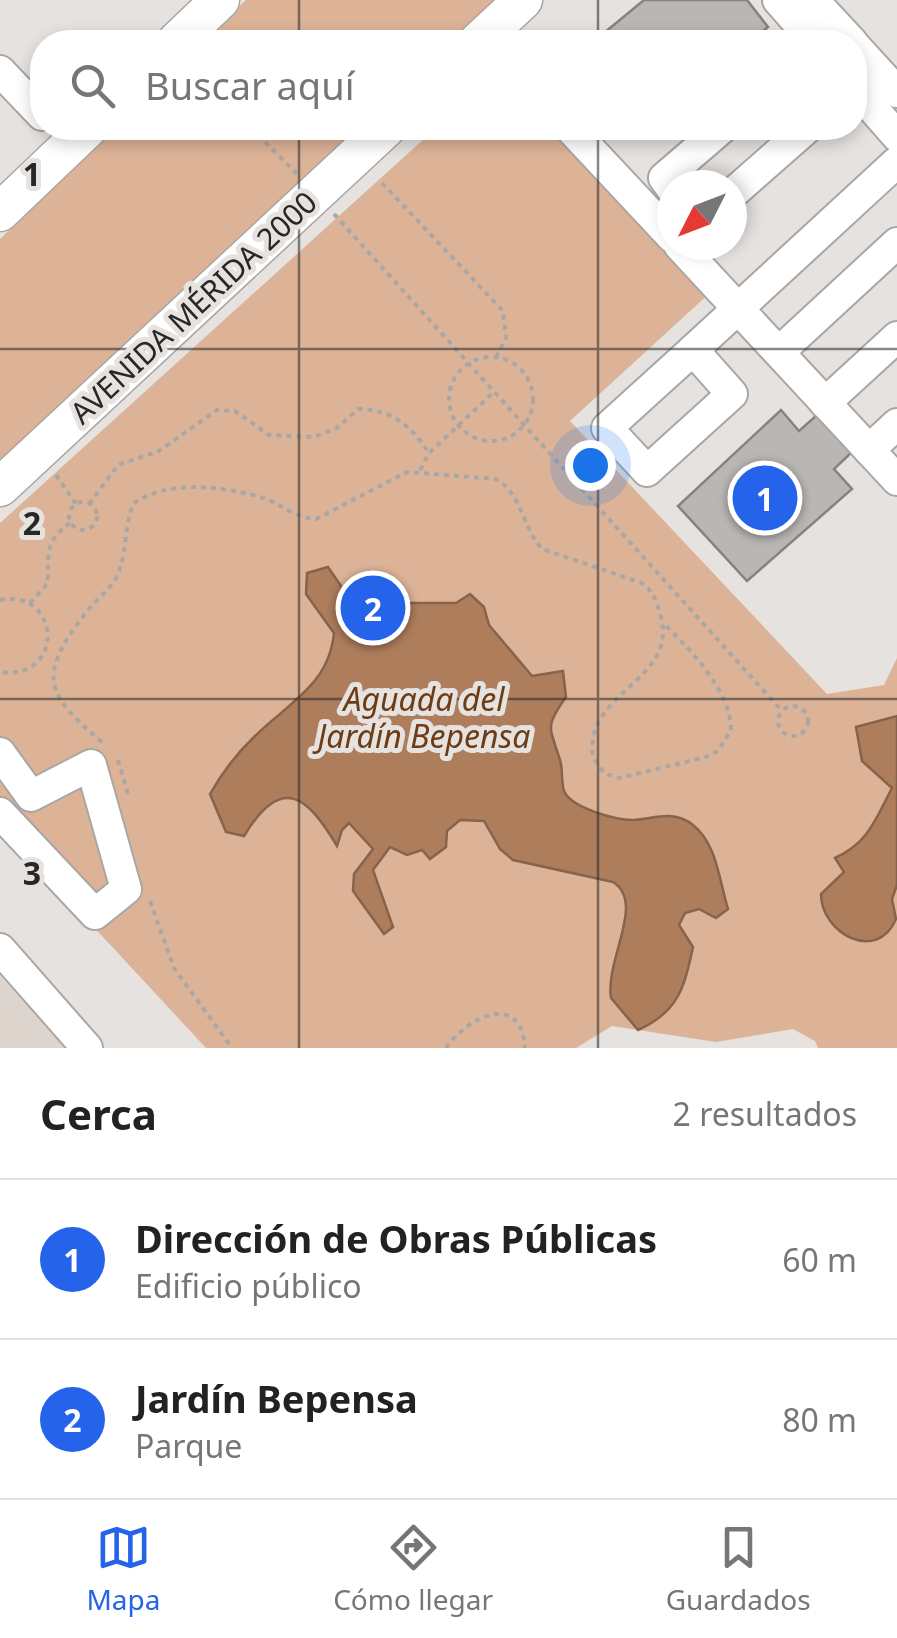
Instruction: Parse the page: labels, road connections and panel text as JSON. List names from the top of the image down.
{
  "streets": {
    "main road": ["AVENIDA MÉRIDA 2000"]
  },
  "water": ["Aguada del Jardín Bepensa"],
  "north": "bottom left",
  "page": {
    "search": "Buscar aquí",
    "pins": ["1", "2"],
    "heading": ["Cerca", "2 resultados"],
    "list": [
      {
        "mark": "1",
        "name": "Dirección de Obras Públicas",
        "note": "Edificio público",
        "value": "60 m"
      },
      {
        "mark": "2",
        "name": "Jardín Bepensa",
        "note": "Parque",
        "value": "80 m"
      }
    ],
    "nav": ["Mapa", "Cómo llegar", "Guardados"]
  },
  "grid": {
    "rows": ["1", "2", "3"]
  }
}
